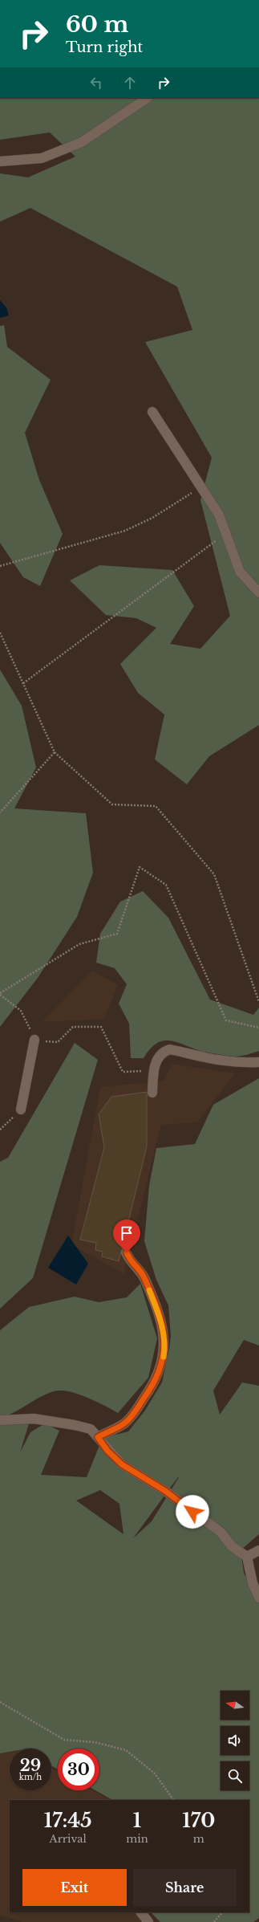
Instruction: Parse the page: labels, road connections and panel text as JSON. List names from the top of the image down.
{
  "north": "left",
  "page": {
    "turn": ["60 m", "Turn right"],
    "speed": "29 km/h",
    "limit": "30",
    "eta": [
      "17:45",
      "Arrival",
      "1",
      "min",
      "170",
      "m"
    ],
    "buttons": ["Exit", "Share"]
  }
}
